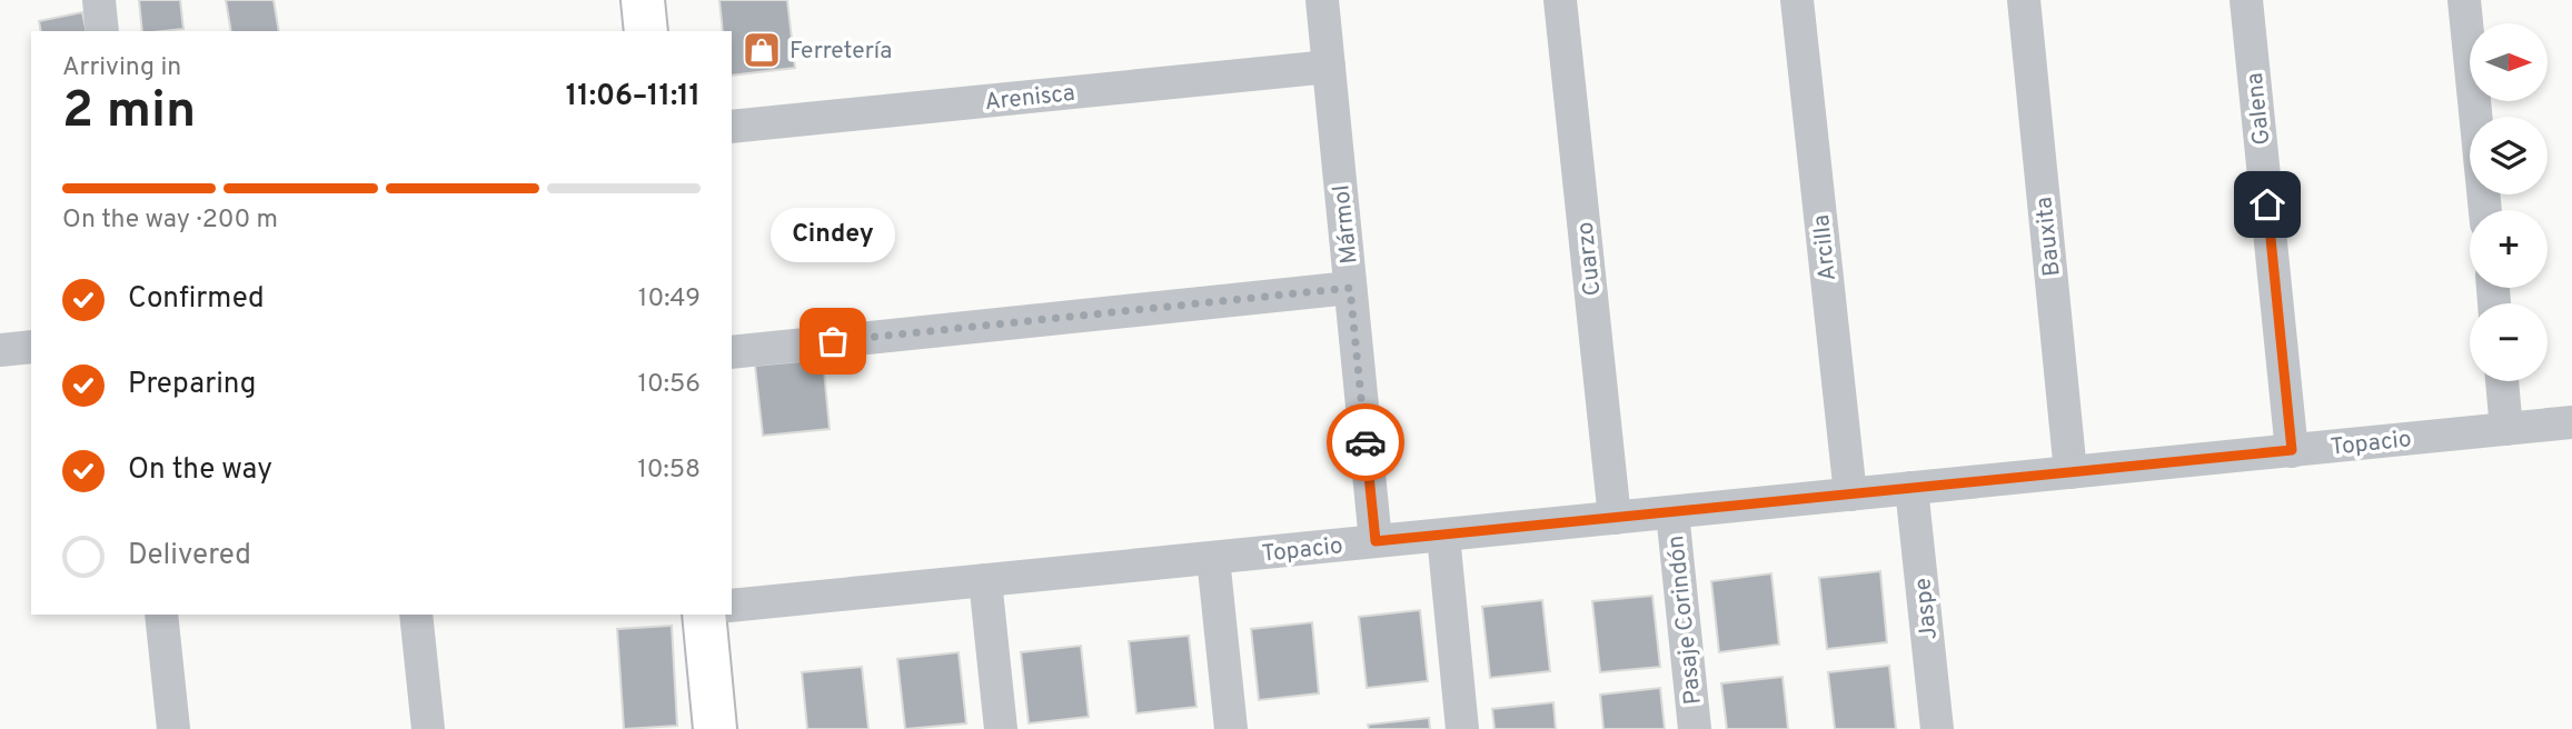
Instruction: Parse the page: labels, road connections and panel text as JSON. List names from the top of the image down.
{
  "streets": {
    "street": [
      "Arenisca",
      "Galena",
      "Mármol",
      "Bauxita",
      "Arcilla",
      "Cuarzo",
      "Topacio",
      "Jaspe",
      "Pasaje Corindón"
    ]
  },
  "crossings": [
    ["Arenisca", "Mármol"],
    ["Galena", "Topacio"],
    ["Mármol", "Topacio"],
    ["Bauxita", "Topacio"],
    ["Arcilla", "Topacio"],
    ["Cuarzo", "Topacio"],
    ["Topacio", "Jaspe"],
    ["Topacio", "Pasaje Corindón"]
  ],
  "places": {
    "shop": ["Ferretería"],
    "other": ["Cindey"]
  },
  "north": "right",
  "page": {
    "map_buttons": ["+", "−"],
    "heading": ["2 min", "Arriving in", "11:06–11:11"],
    "bar": "On the way · 200 m",
    "bubble": "Cindey",
    "list": [
      ["Confirmed", "10:49"],
      ["Preparing", "10:56"],
      ["On the way", "10:58"],
      "Delivered"
    ]
  }
}
